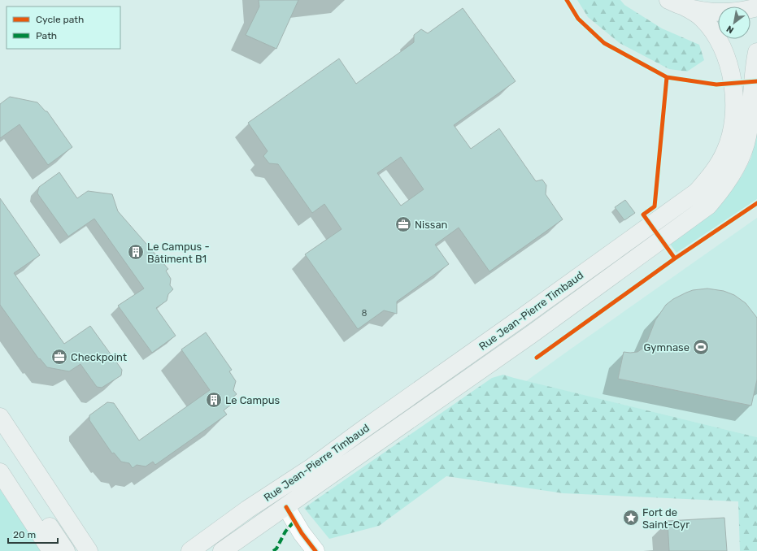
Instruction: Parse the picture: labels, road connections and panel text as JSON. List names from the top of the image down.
{
  "streets": {
    "main road": ["Rue Jean-Pierre Timbaud"]
  },
  "places": {
    "office": ["Nissan", "Checkpoint"],
    "building": ["Le Campus - Bâtiment B1", "Le Campus"],
    "sports": ["Gymnase"],
    "place": ["Fort de Saint-Cyr"]
  },
  "house_numbers": ["8"],
  "legend": ["Cycle path", "Path"],
  "scale_bar": "20 m",
  "north": "bottom left"
}
